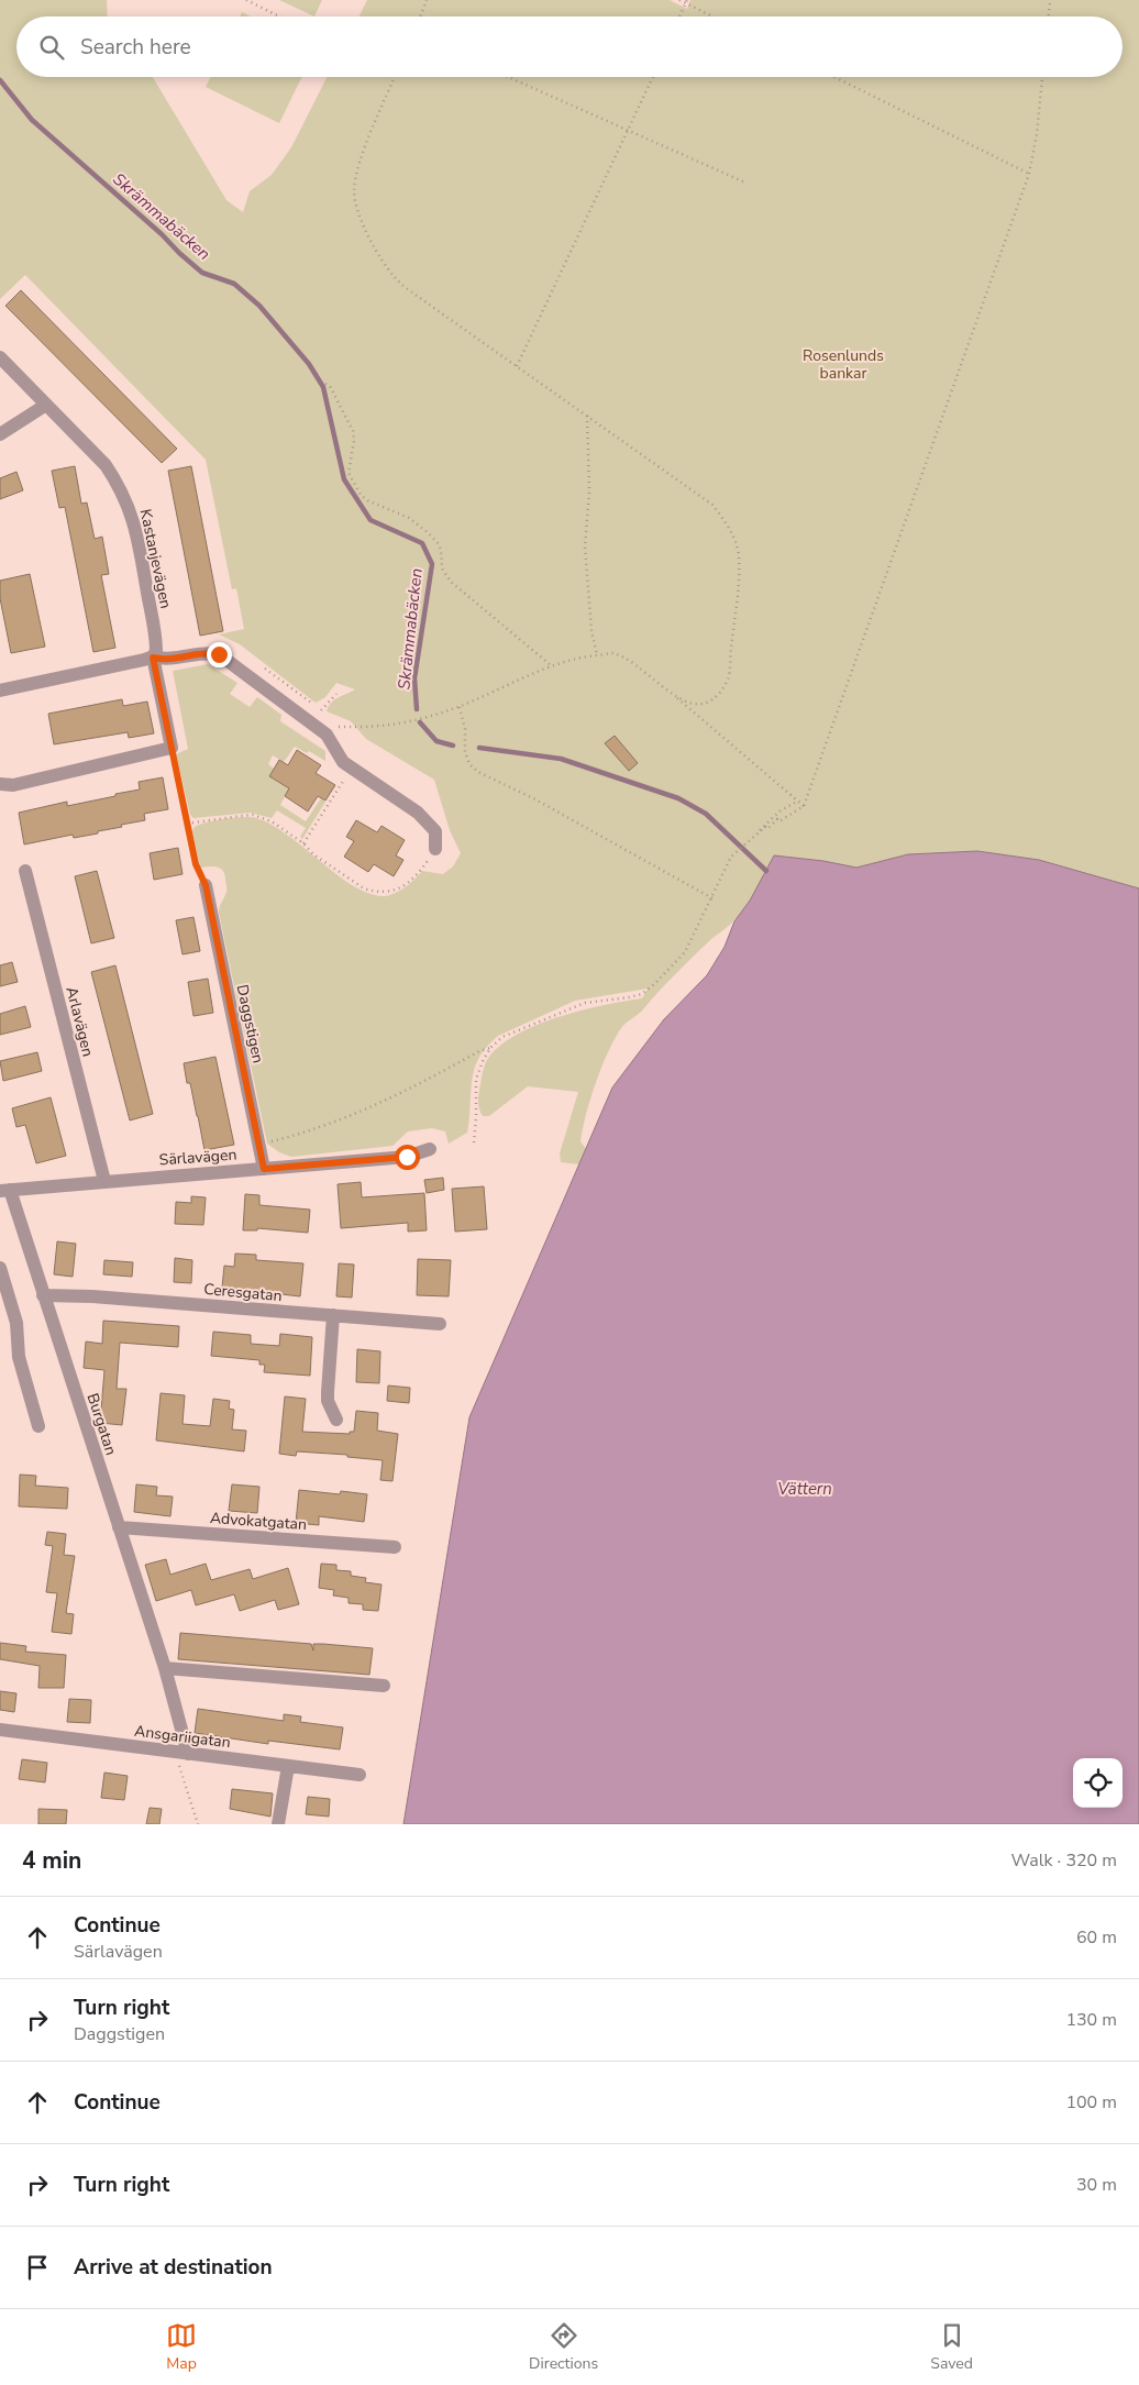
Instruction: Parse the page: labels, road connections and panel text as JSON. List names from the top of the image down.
{
  "streets": {
    "street": [
      "Kastanjevägen",
      "Arlavägen",
      "Daggstigen",
      "Särlavägen",
      "Ceresgatan",
      "Burgatan",
      "Advokatgatan",
      "Ansgariigatan"
    ]
  },
  "crossings": [
    ["Arlavägen", "Särlavägen"],
    ["Daggstigen", "Särlavägen"],
    ["Särlavägen", "Burgatan"],
    ["Ceresgatan", "Burgatan"],
    ["Burgatan", "Advokatgatan"],
    ["Burgatan", "Ansgariigatan"]
  ],
  "water": ["Skrämmabäcken", "Vättern"],
  "parks": ["Rosenlunds bankar"],
  "page": {
    "search": "Search here",
    "heading": ["4 min", "Walk · 320 m"],
    "list": [
      ["Continue", "Särlavägen", "60 m"],
      ["Turn right", "Daggstigen", "130 m"],
      ["Continue", "100 m"],
      ["Turn right", "30 m"],
      "Arrive at destination"
    ],
    "nav": ["Map", "Directions", "Saved"]
  }
}
